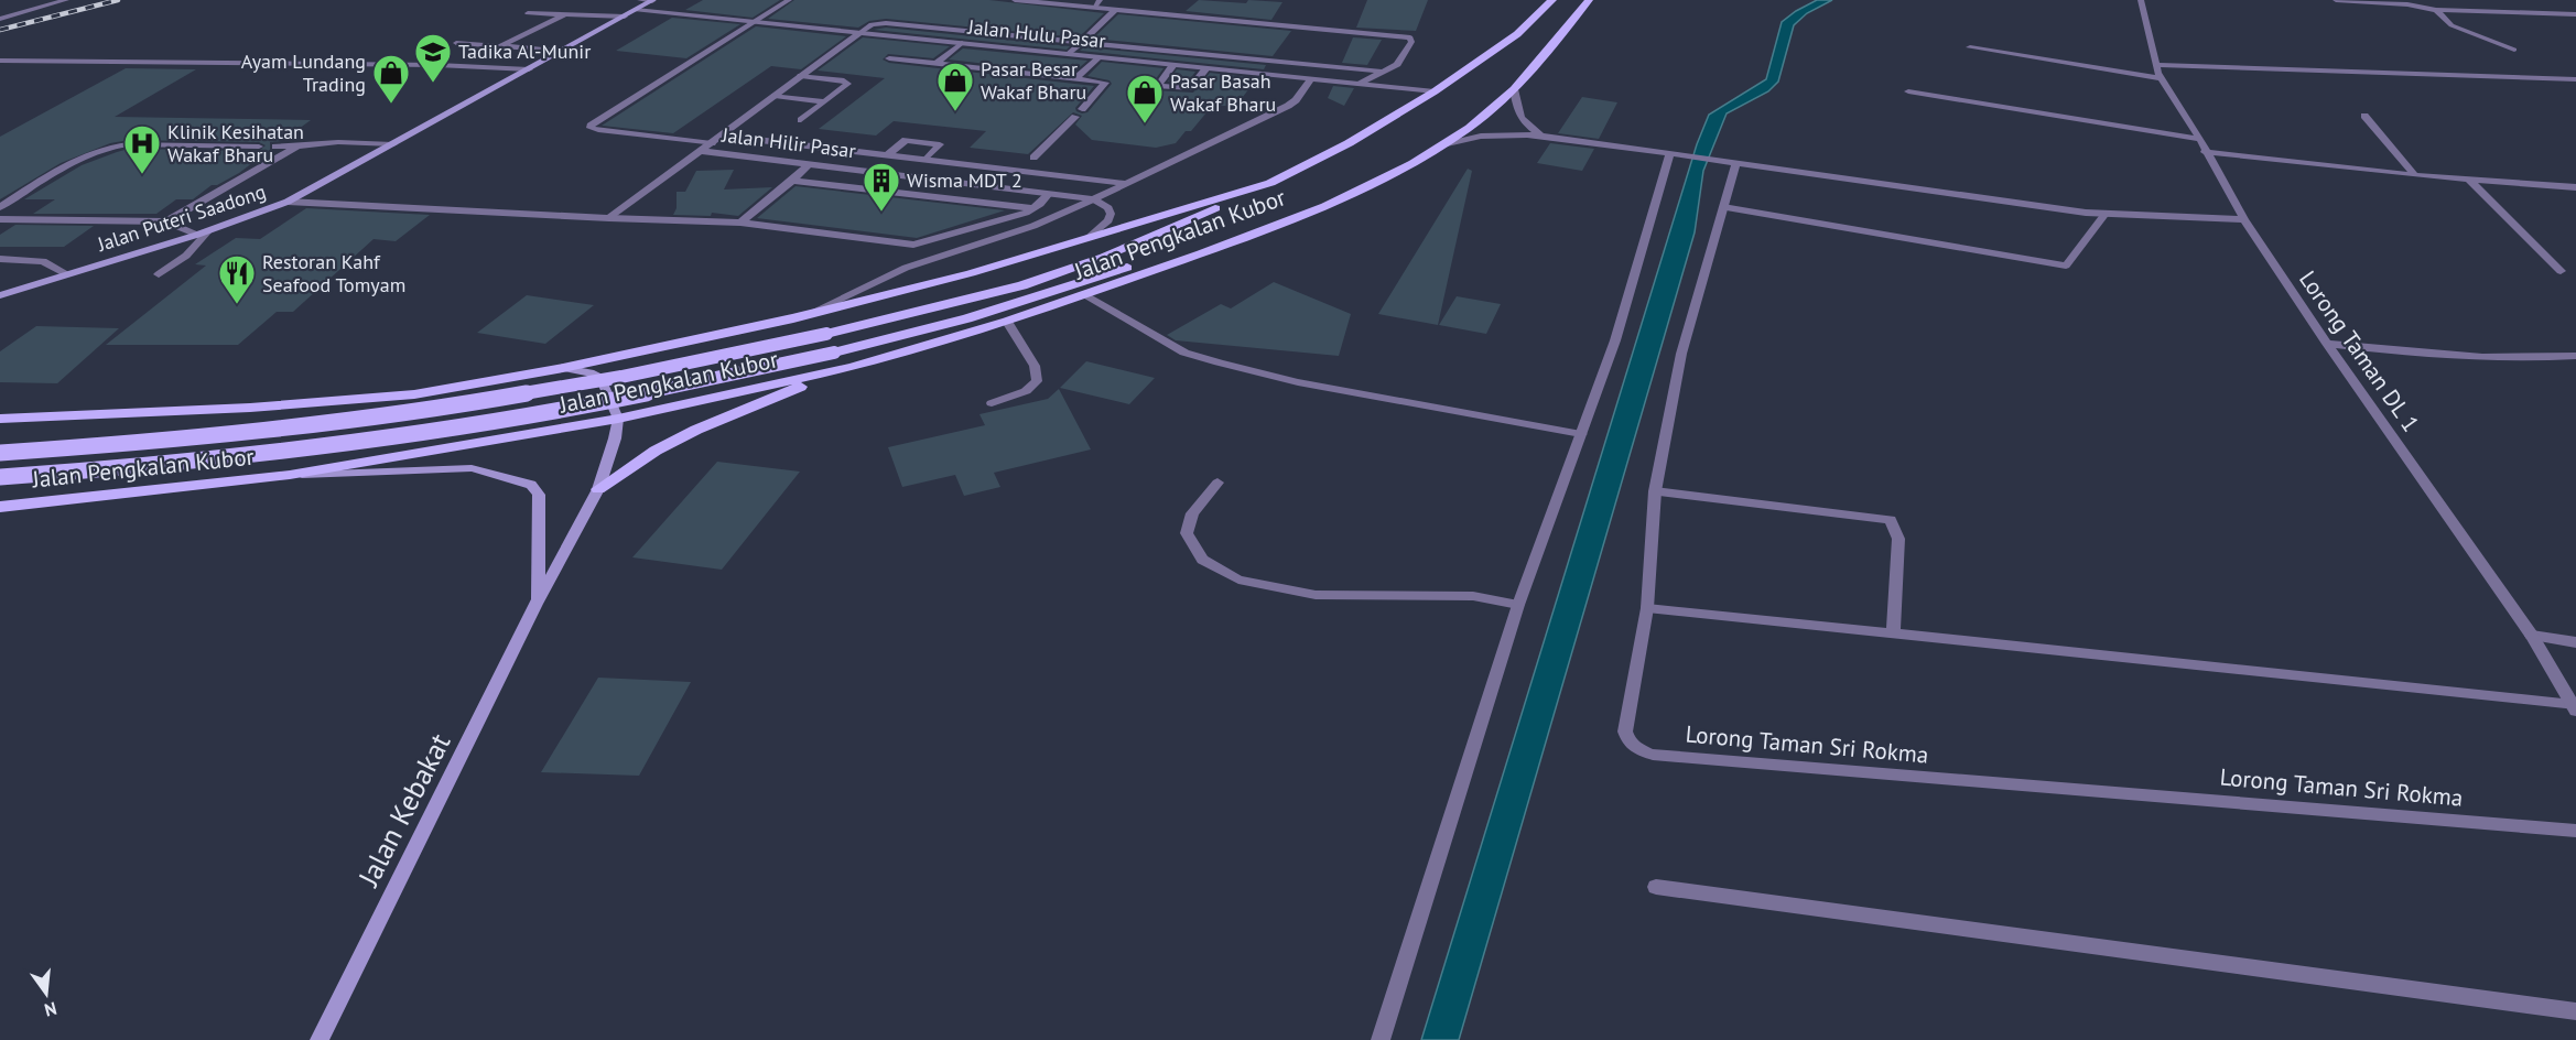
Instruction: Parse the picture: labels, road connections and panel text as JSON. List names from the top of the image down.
{
  "streets": {
    "main road": ["Jalan Pengkalan Kubor"],
    "street": [
      "Jalan Hulu Pasar",
      "Jalan Hilir Pasar",
      "Jalan Puteri Saadong",
      "Lorong Taman DL 1",
      "Lorong Taman Sri Rokma",
      "Jalan Kebakat"
    ]
  },
  "crossings": [
    ["Jalan Hulu Pasar", "Jalan Puteri Saadong"],
    ["Jalan Hulu Pasar", "Jalan Pengkalan Kubor"],
    ["Jalan Pengkalan Kubor", "Jalan Kebakat"]
  ],
  "places": {
    "school or university": ["Tadika Al-Munir"],
    "shop": ["Ayam Lundang Trading", "Pasar Besar Wakaf Bharu", "Pasar Basah Wakaf Bharu"],
    "hospital": ["Klinik Kesihatan Wakaf Bharu"],
    "building": ["Wisma MDT 2"],
    "restaurant": ["Restoran Kahf Seafood Tomyam"]
  },
  "north": "bottom"
}
